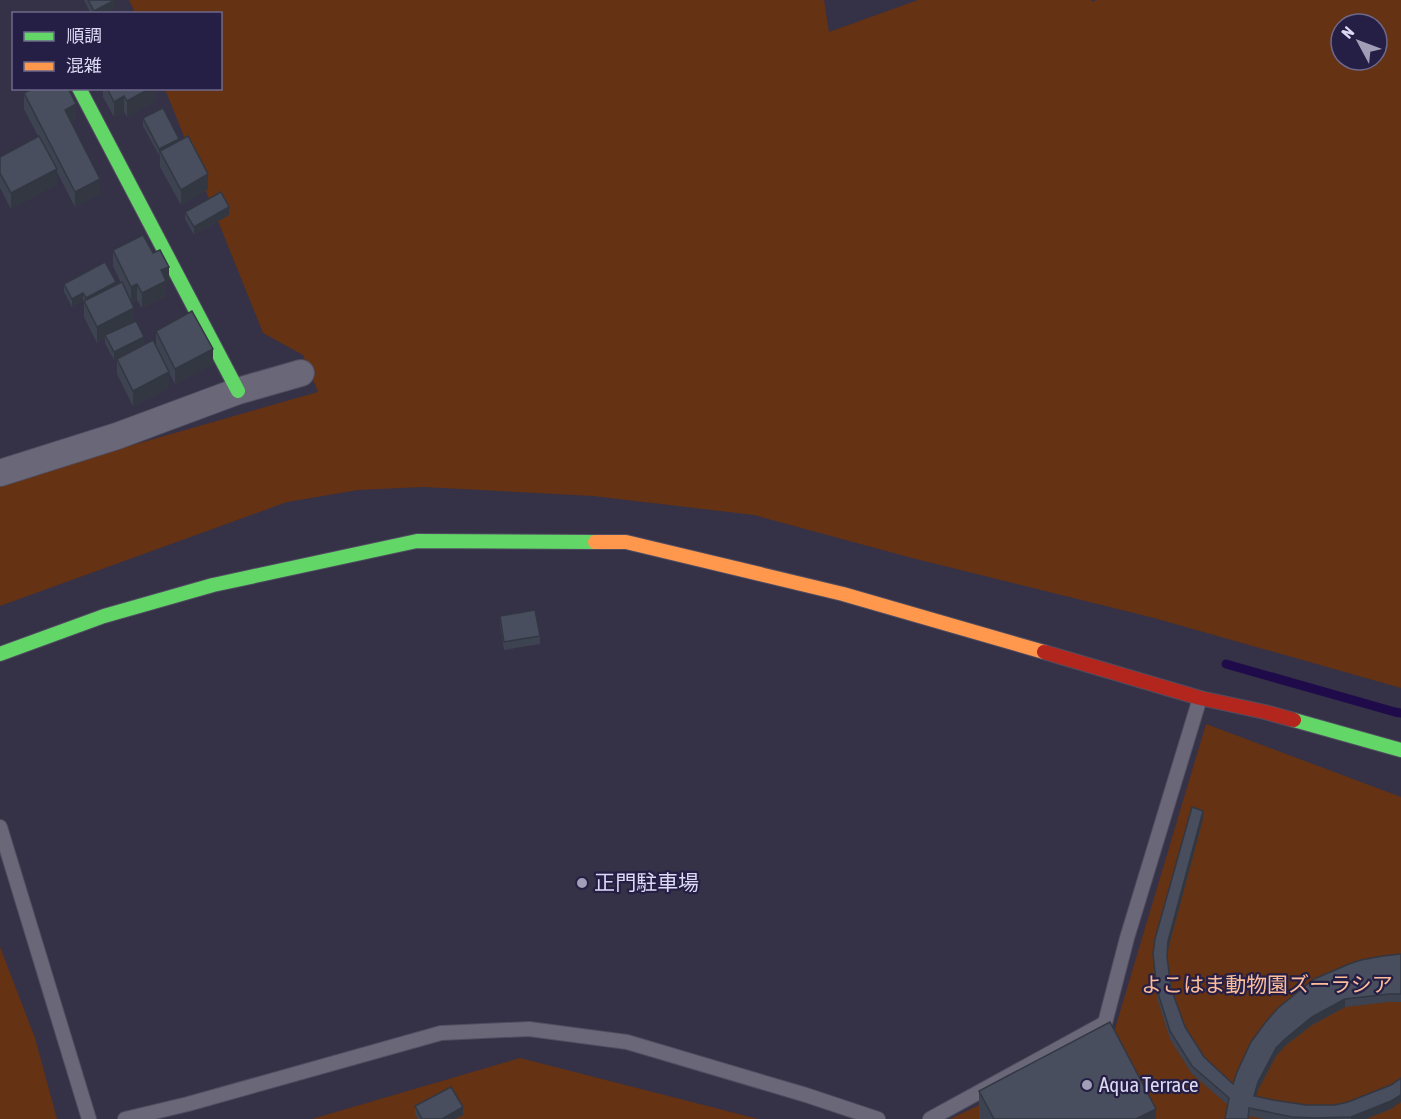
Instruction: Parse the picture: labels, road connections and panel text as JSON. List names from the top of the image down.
{
  "parks": ["よこはま動物園ズーラシア"],
  "places": ["正門駐車場", "Aqua Terrace"],
  "legend": ["順調", "混雑"],
  "north": "top left"
}
